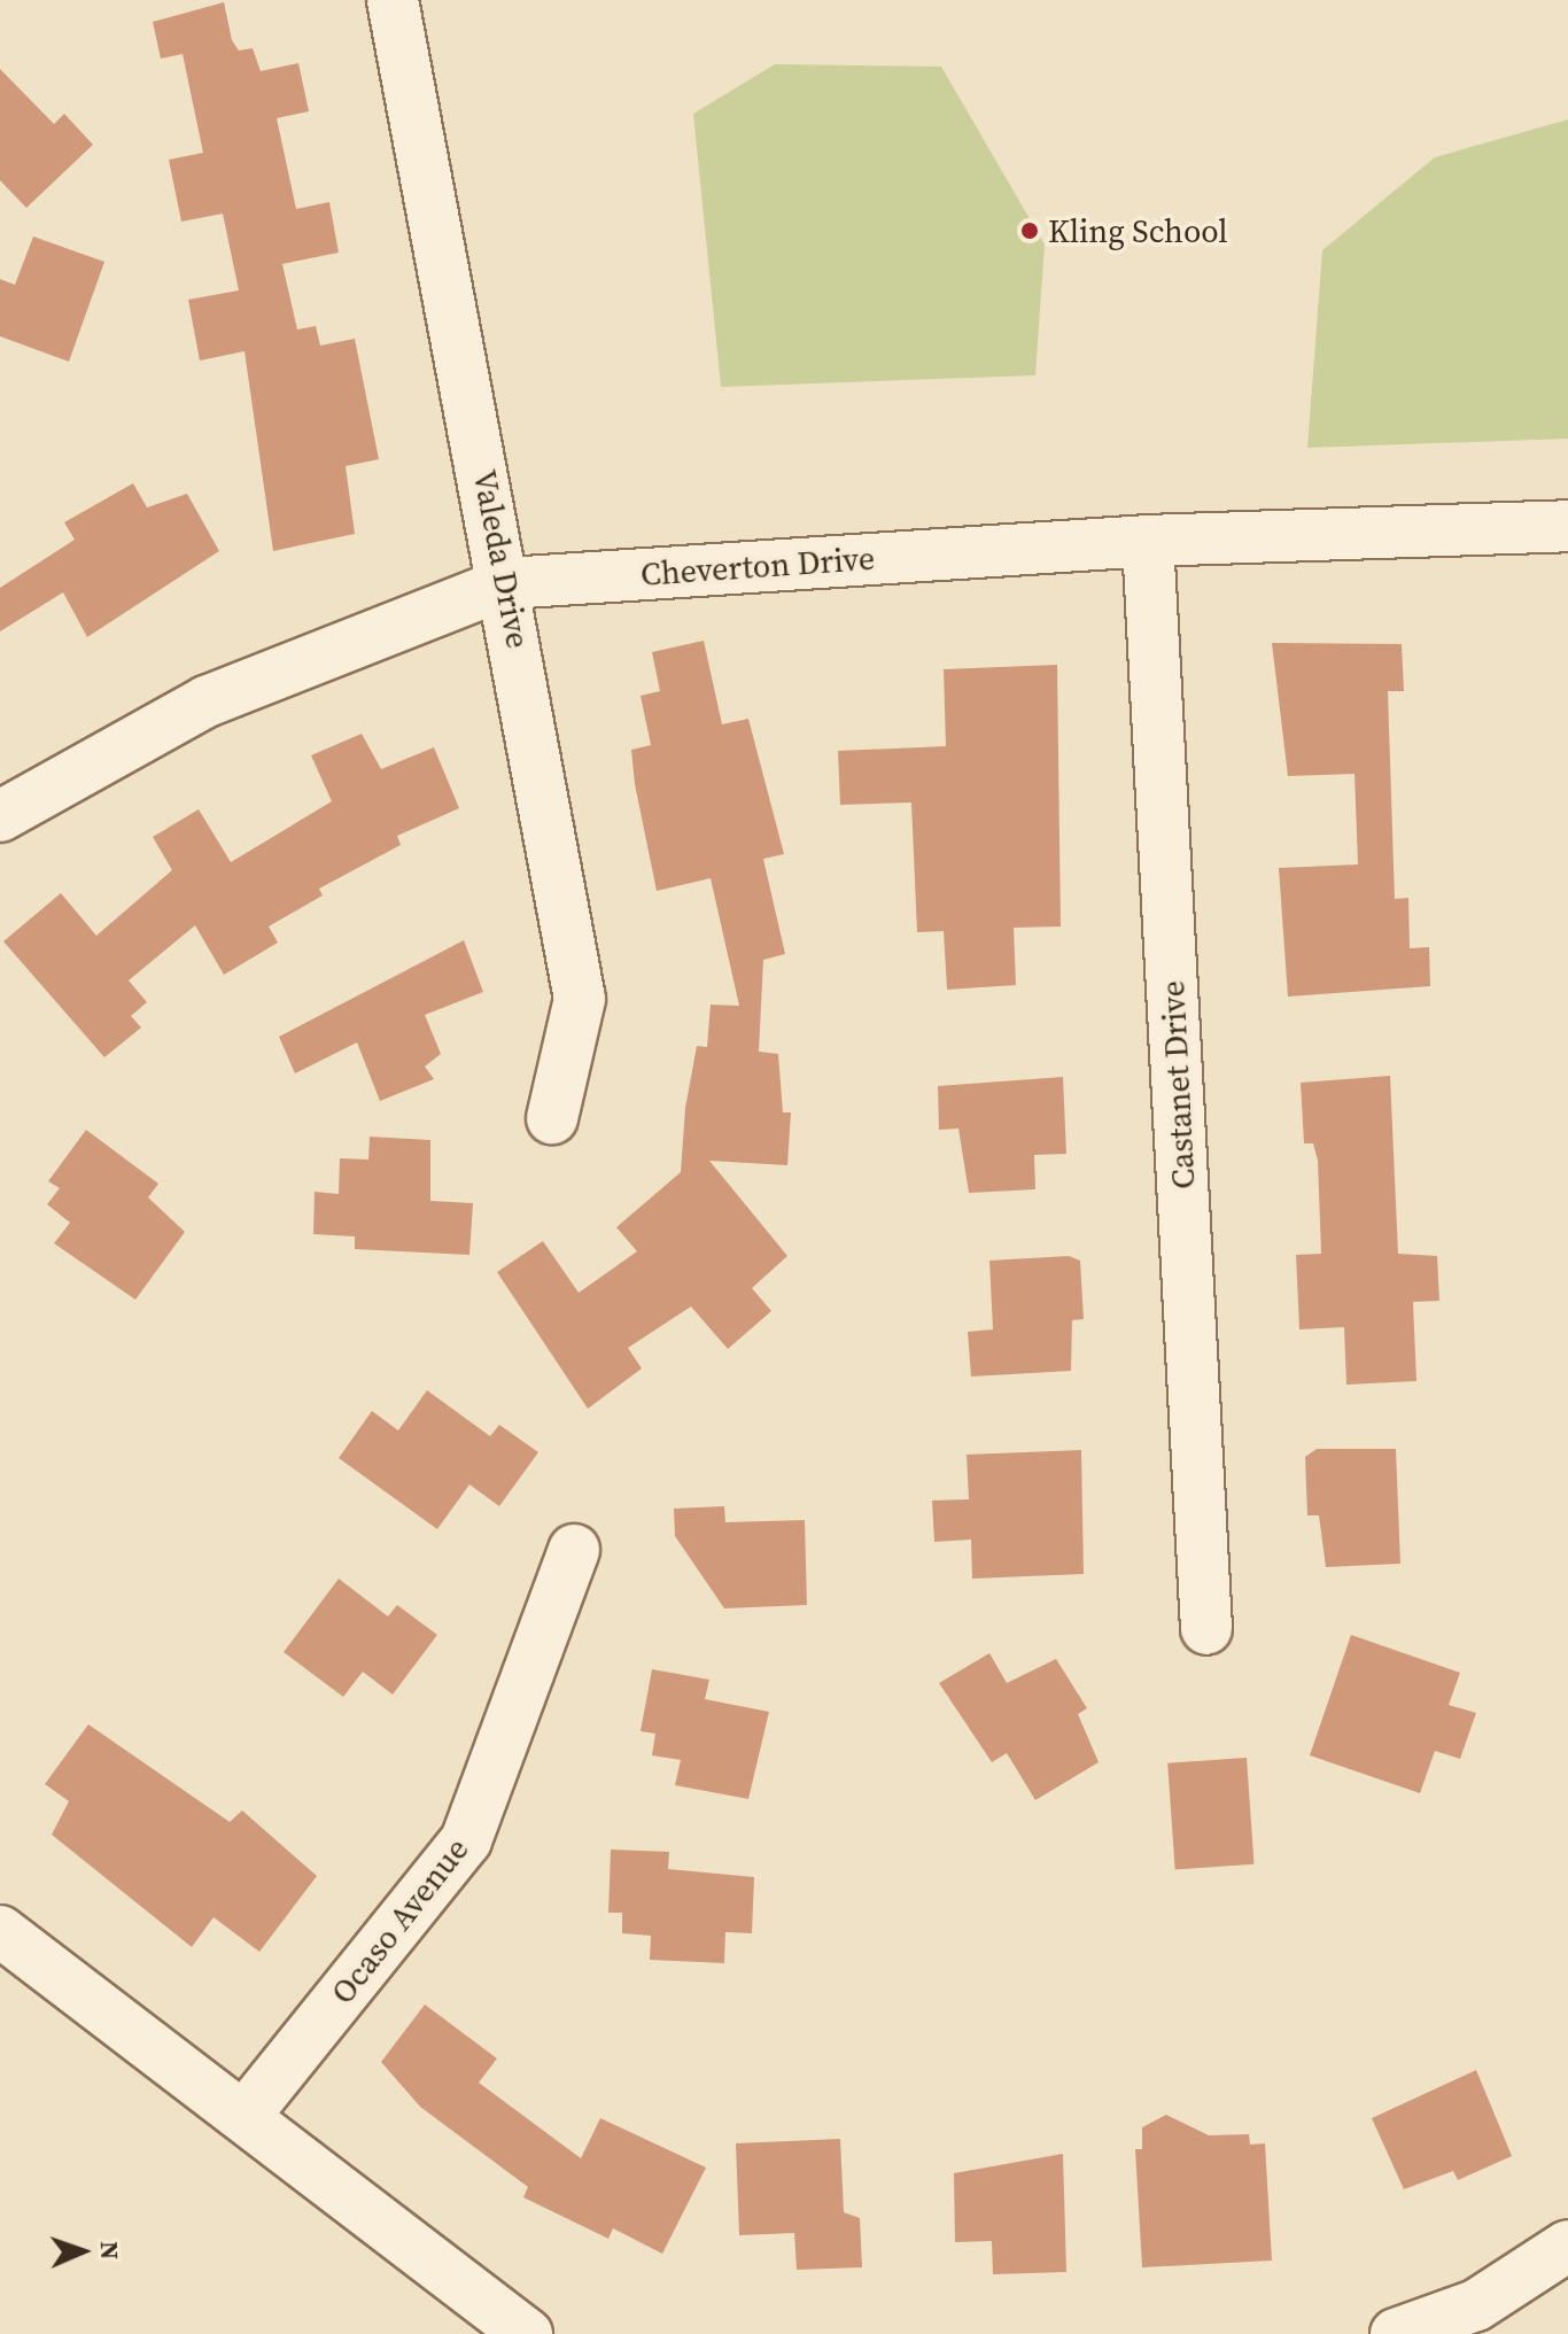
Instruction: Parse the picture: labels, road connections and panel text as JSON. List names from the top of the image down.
{
  "streets": {
    "street": [
      "Valeda Drive",
      "Cheverton Drive",
      "Castanet Drive",
      "Ocaso Avenue"
    ]
  },
  "crossings": [
    ["Valeda Drive", "Cheverton Drive"],
    ["Cheverton Drive", "Castanet Drive"]
  ],
  "places": ["Kling School"],
  "north": "right"
}
